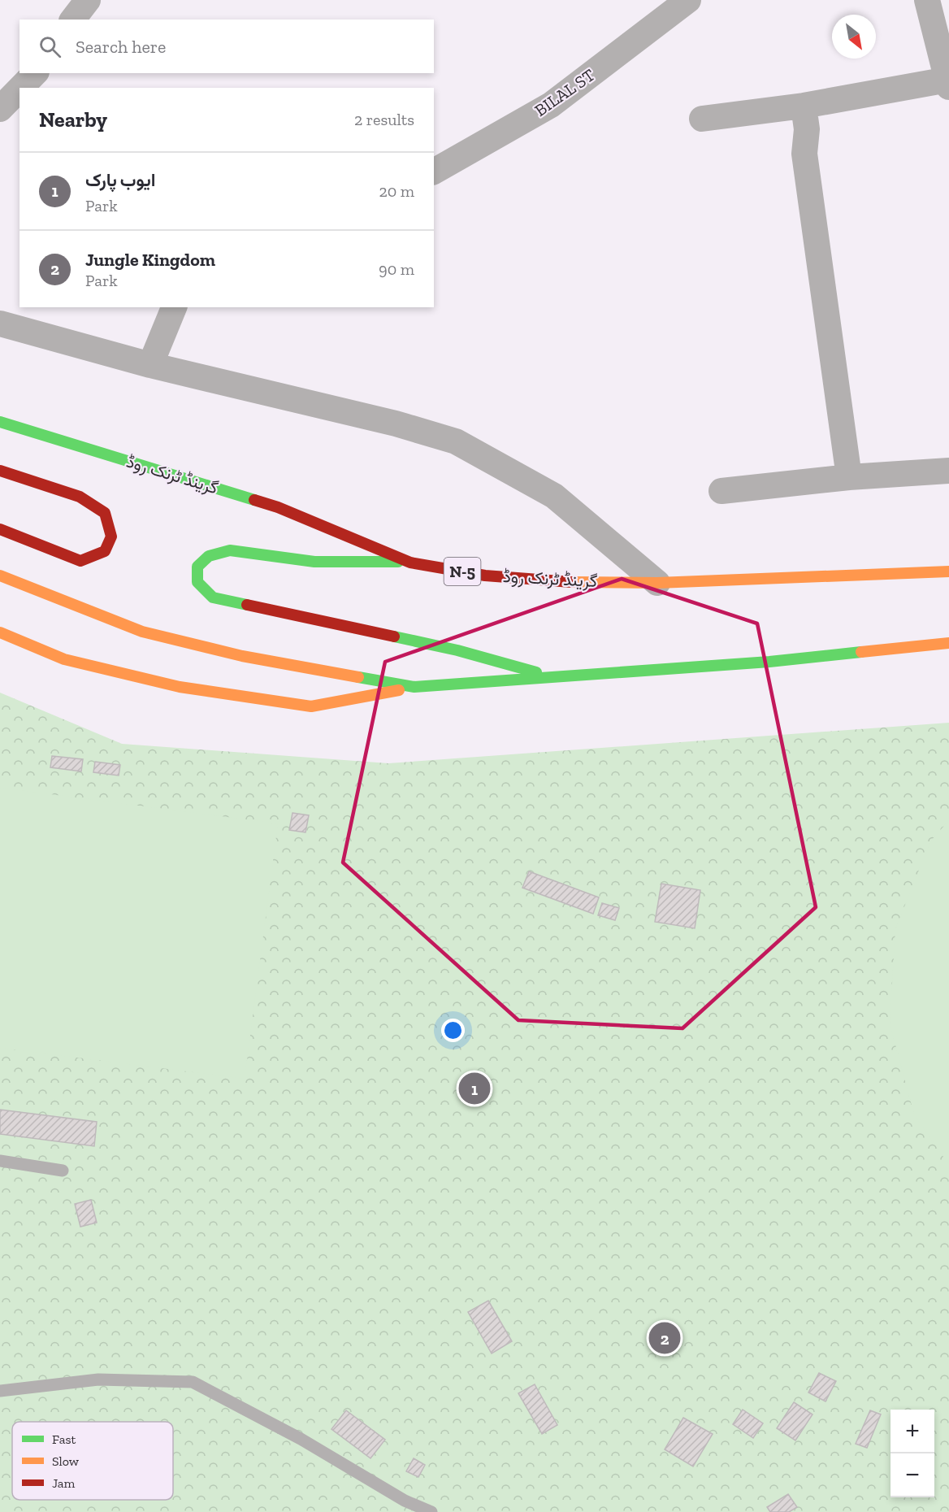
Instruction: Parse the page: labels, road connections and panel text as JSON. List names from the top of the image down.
{
  "streets": {
    "highway": ["گرینڈ ٹرنک روڈ", "N-5"],
    "street": ["BILAL ST"]
  },
  "legend": ["Fast", "Slow", "Jam"],
  "north": "bottom right",
  "page": {
    "search": "Search here",
    "heading": ["Nearby", "2 results"],
    "list": [
      {
        "mark": "1",
        "name": "ایوب پارک",
        "note": "Park",
        "value": "20 m"
      },
      {
        "mark": "2",
        "name": "Jungle Kingdom",
        "note": "Park",
        "value": "90 m"
      }
    ],
    "pins": ["1", "2"],
    "map_buttons": ["+", "−"]
  }
}
